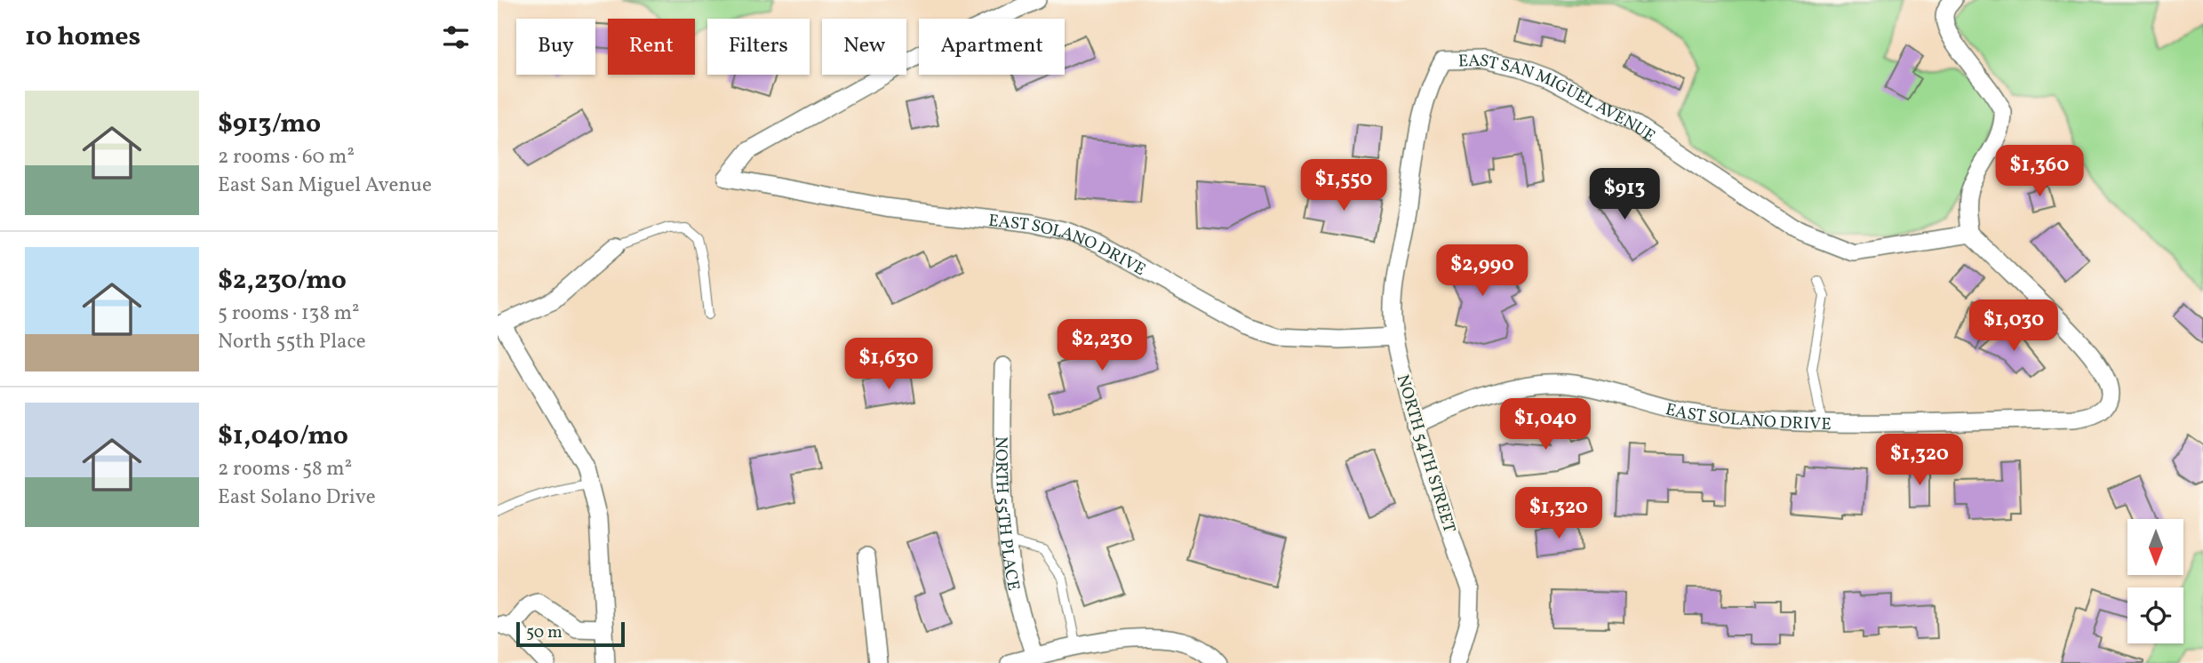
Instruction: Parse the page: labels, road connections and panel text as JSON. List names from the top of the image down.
{
  "streets": {
    "street": [
      "EAST SAN MIGUEL AVENUE",
      "EAST SOLANO DRIVE",
      "NORTH 54TH STREET",
      "NORTH 55TH PLACE"
    ]
  },
  "crossings": [
    ["EAST SAN MIGUEL AVENUE", "EAST SOLANO DRIVE"],
    ["EAST SAN MIGUEL AVENUE", "NORTH 54TH STREET"],
    ["EAST SOLANO DRIVE", "NORTH 54TH STREET"]
  ],
  "scale_bar": "50 m",
  "north": "bottom",
  "page": {
    "heading": "10 homes",
    "chip": [
      "Buy",
      "Rent",
      "Filters",
      "New",
      "Apartment"
    ],
    "list": [
      {
        "name": "$913/mo",
        "note": "2 rooms · 60 m² · East San Miguel Avenue"
      },
      {
        "name": "$2,230/mo",
        "note": "5 rooms · 138 m² · North 55th Place"
      },
      {
        "name": "$1,040/mo",
        "note": "2 rooms · 58 m² · East Solano Drive"
      }
    ],
    "price": [
      "$1,360",
      "$1,550",
      "$913",
      "$2,990",
      "$1,030",
      "$2,230",
      "$1,630",
      "$1,040",
      "$1,320",
      "$1,320"
    ],
    "scale": "50 m"
  }
}
